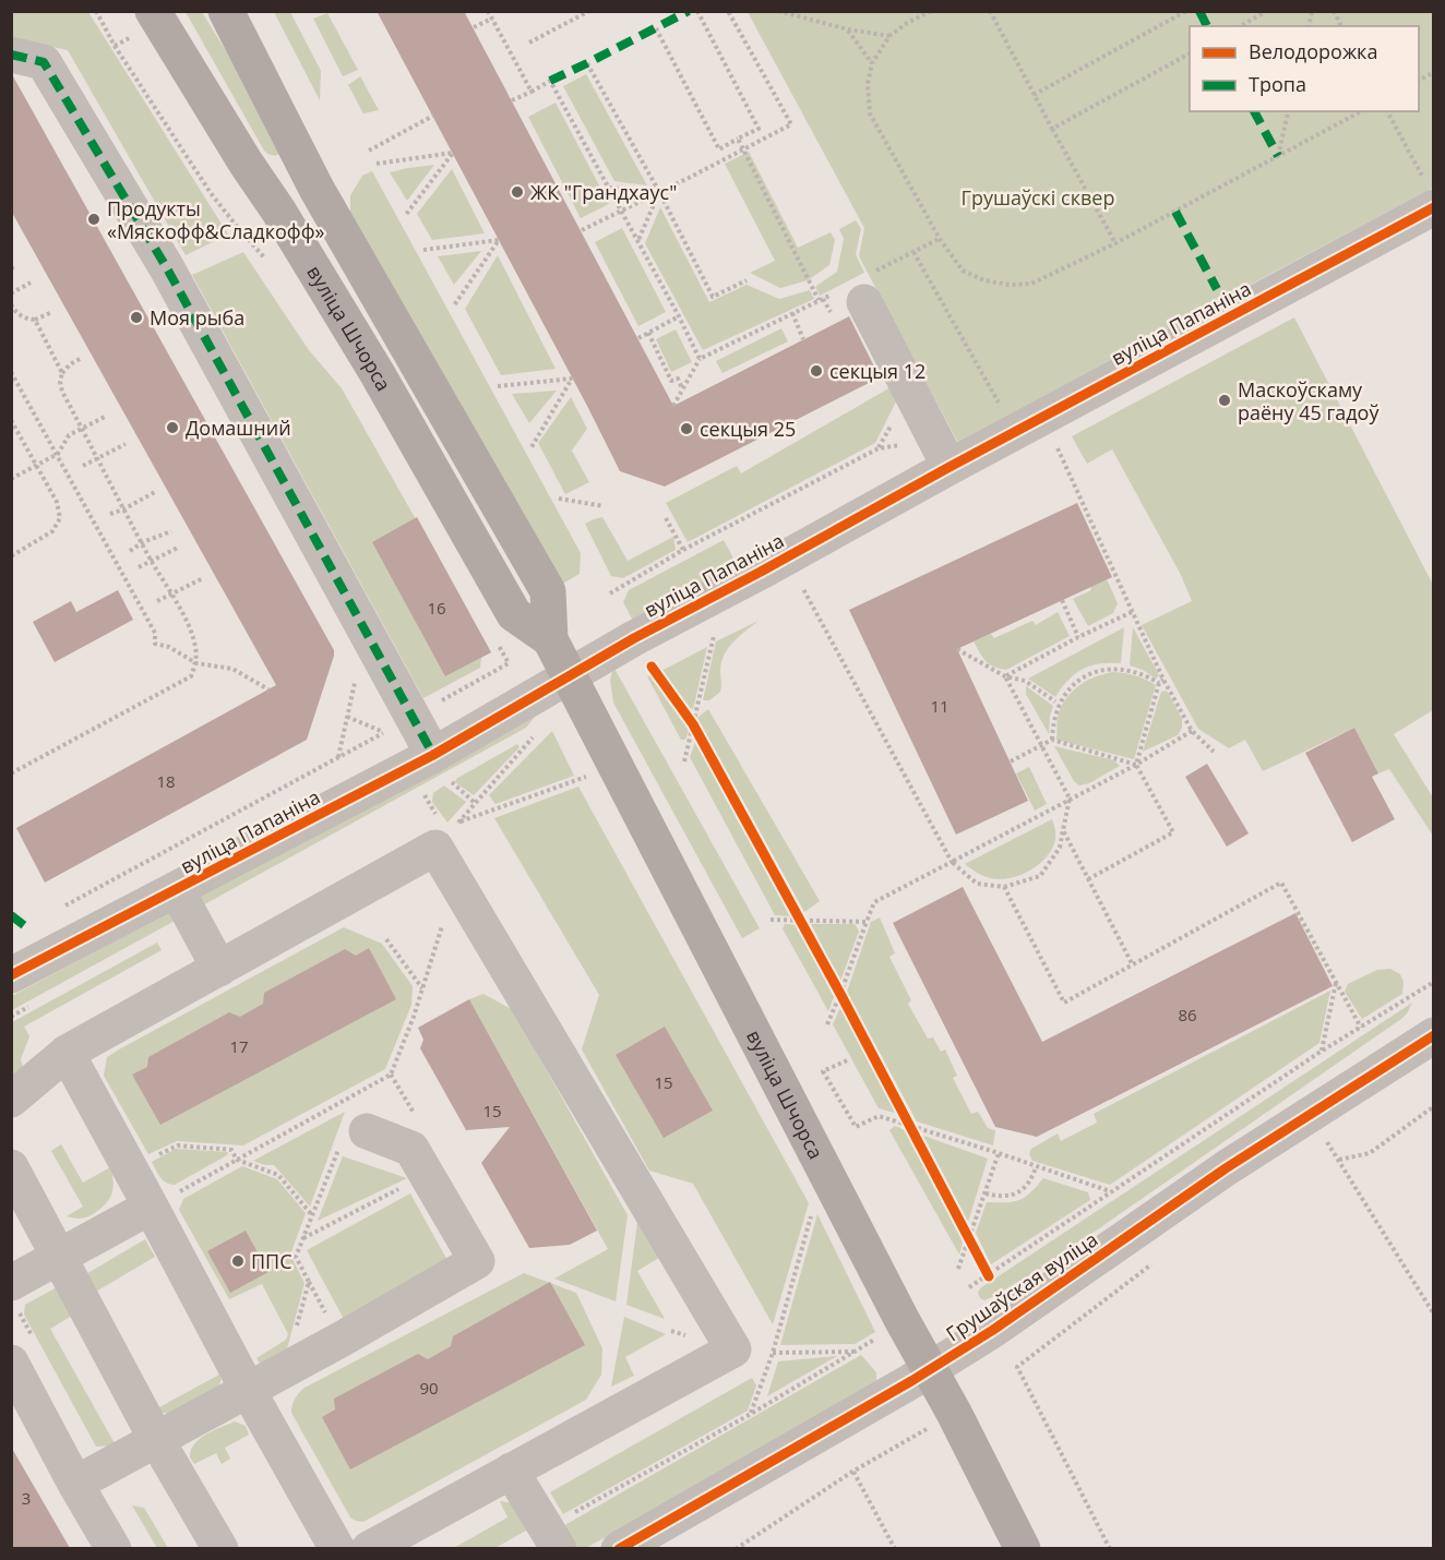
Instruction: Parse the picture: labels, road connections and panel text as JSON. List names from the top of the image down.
{
  "streets": {
    "main road": ["вуліца Шчорса"],
    "street": ["вуліца Папаніна", "Грушаўская вуліца"]
  },
  "crossings": [
    ["вуліца Папаніна", "вуліца Шчорса"],
    ["вуліца Шчорса", "Грушаўская вуліца"]
  ],
  "parks": ["Грушаўскі сквер"],
  "places": [
    "ЖК \"Грандхаус\"",
    "Продукты «Мяскофф&Сладкофф»",
    "Моя рыба",
    "секцыя 12",
    "Маскоўскаму раёну 45 гадоў",
    "Домашний",
    "секцыя 25",
    "ППС"
  ],
  "house_numbers": [
    "16",
    "11",
    "18",
    "86",
    "17",
    "15",
    "15",
    "90",
    "3"
  ],
  "legend": ["Велодорожка", "Тропа"]
}
